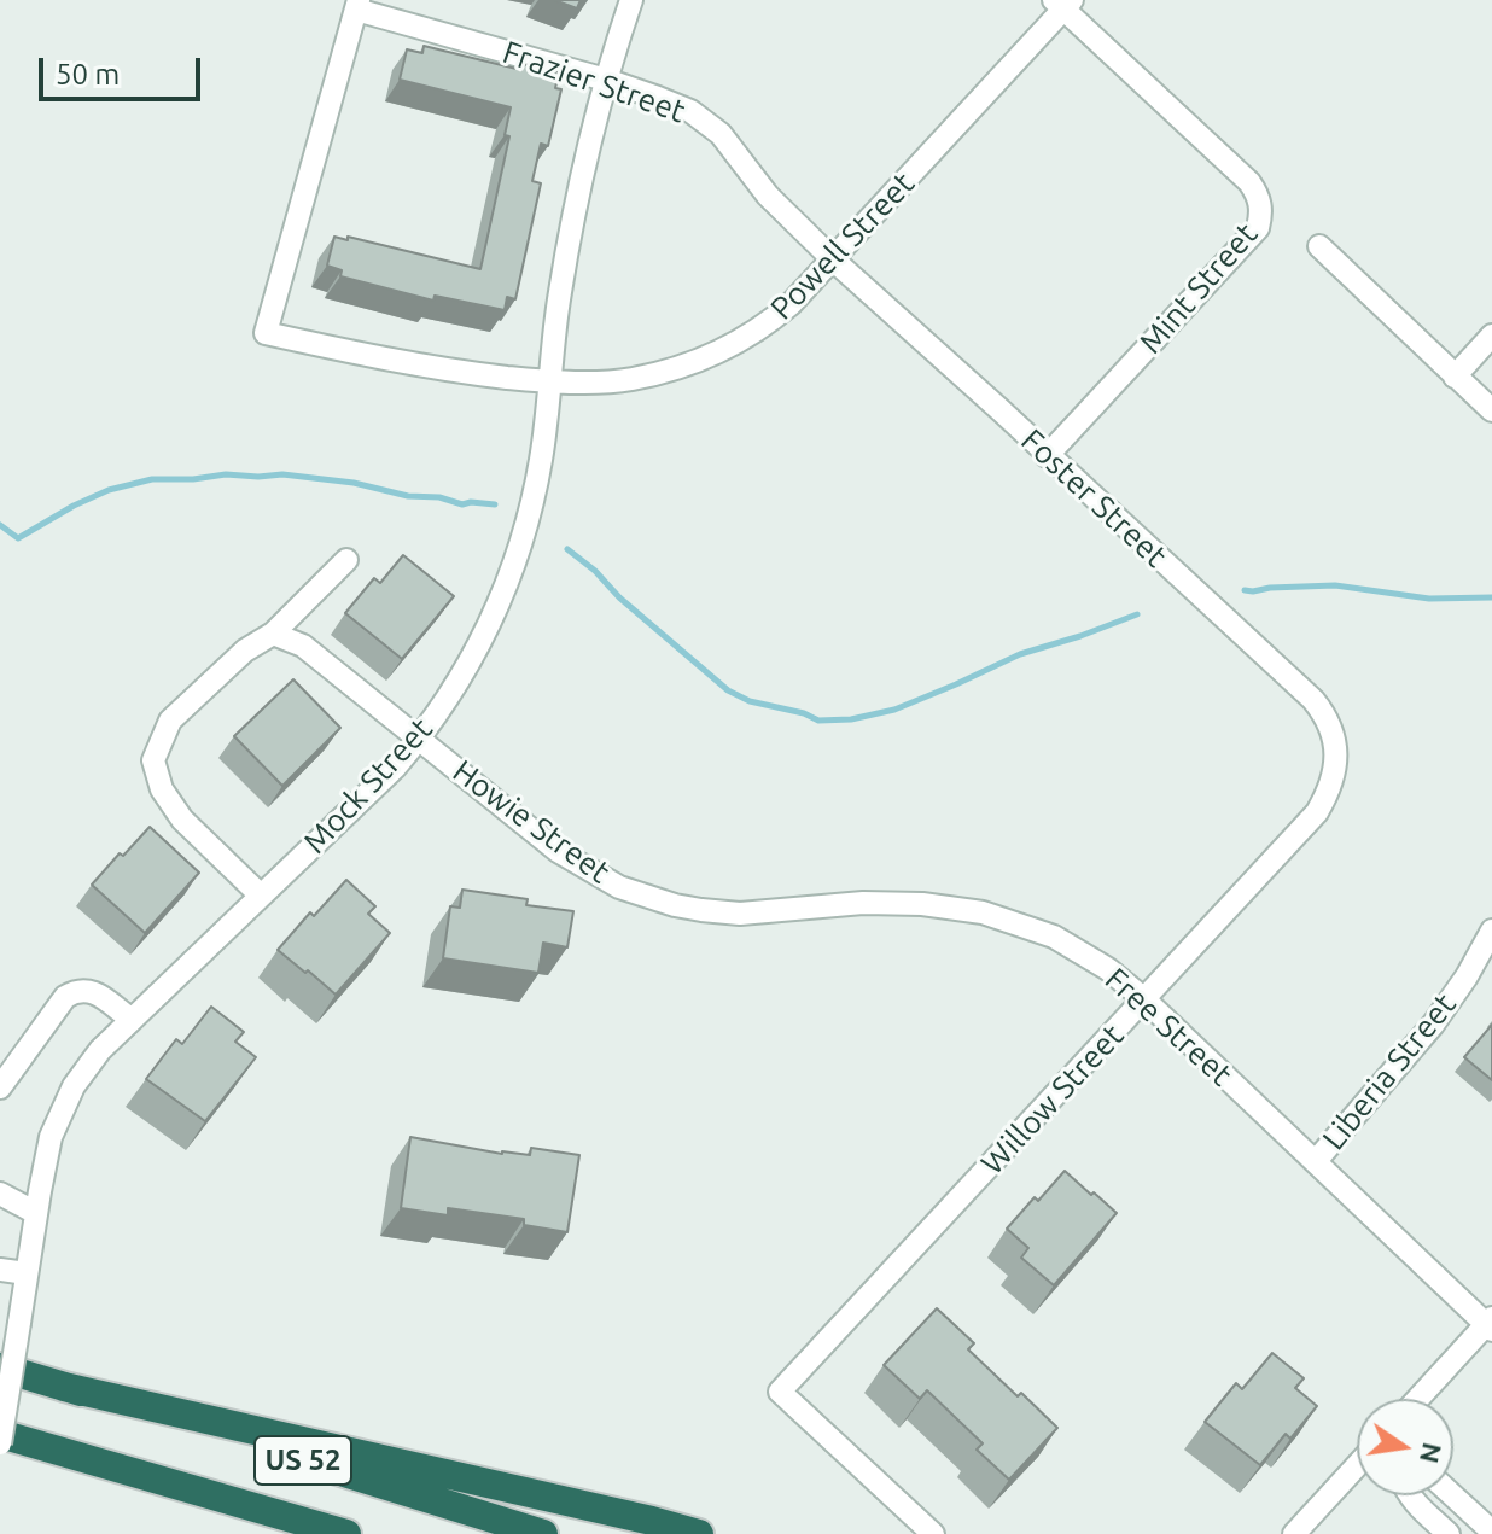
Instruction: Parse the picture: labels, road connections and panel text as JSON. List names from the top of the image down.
{
  "streets": {
    "highway": ["US 52"],
    "street": [
      "Frazier Street",
      "Powell Street",
      "Mint Street",
      "Foster Street",
      "Mock Street",
      "Howie Street",
      "Free Street",
      "Liberia Street",
      "Willow Street"
    ]
  },
  "crossings": [
    ["Frazier Street", "Powell Street"],
    ["Frazier Street", "Foster Street"],
    ["Frazier Street", "Mock Street"],
    ["Powell Street", "Mint Street"],
    ["Powell Street", "Foster Street"],
    ["Powell Street", "Mock Street"],
    ["Mint Street", "Foster Street"],
    ["Foster Street", "Willow Street"],
    ["Mock Street", "Howie Street"],
    ["Howie Street", "Free Street"],
    ["Free Street", "Liberia Street"],
    ["Free Street", "Willow Street"]
  ],
  "scale_bar": "50 m",
  "north": "right"
}
